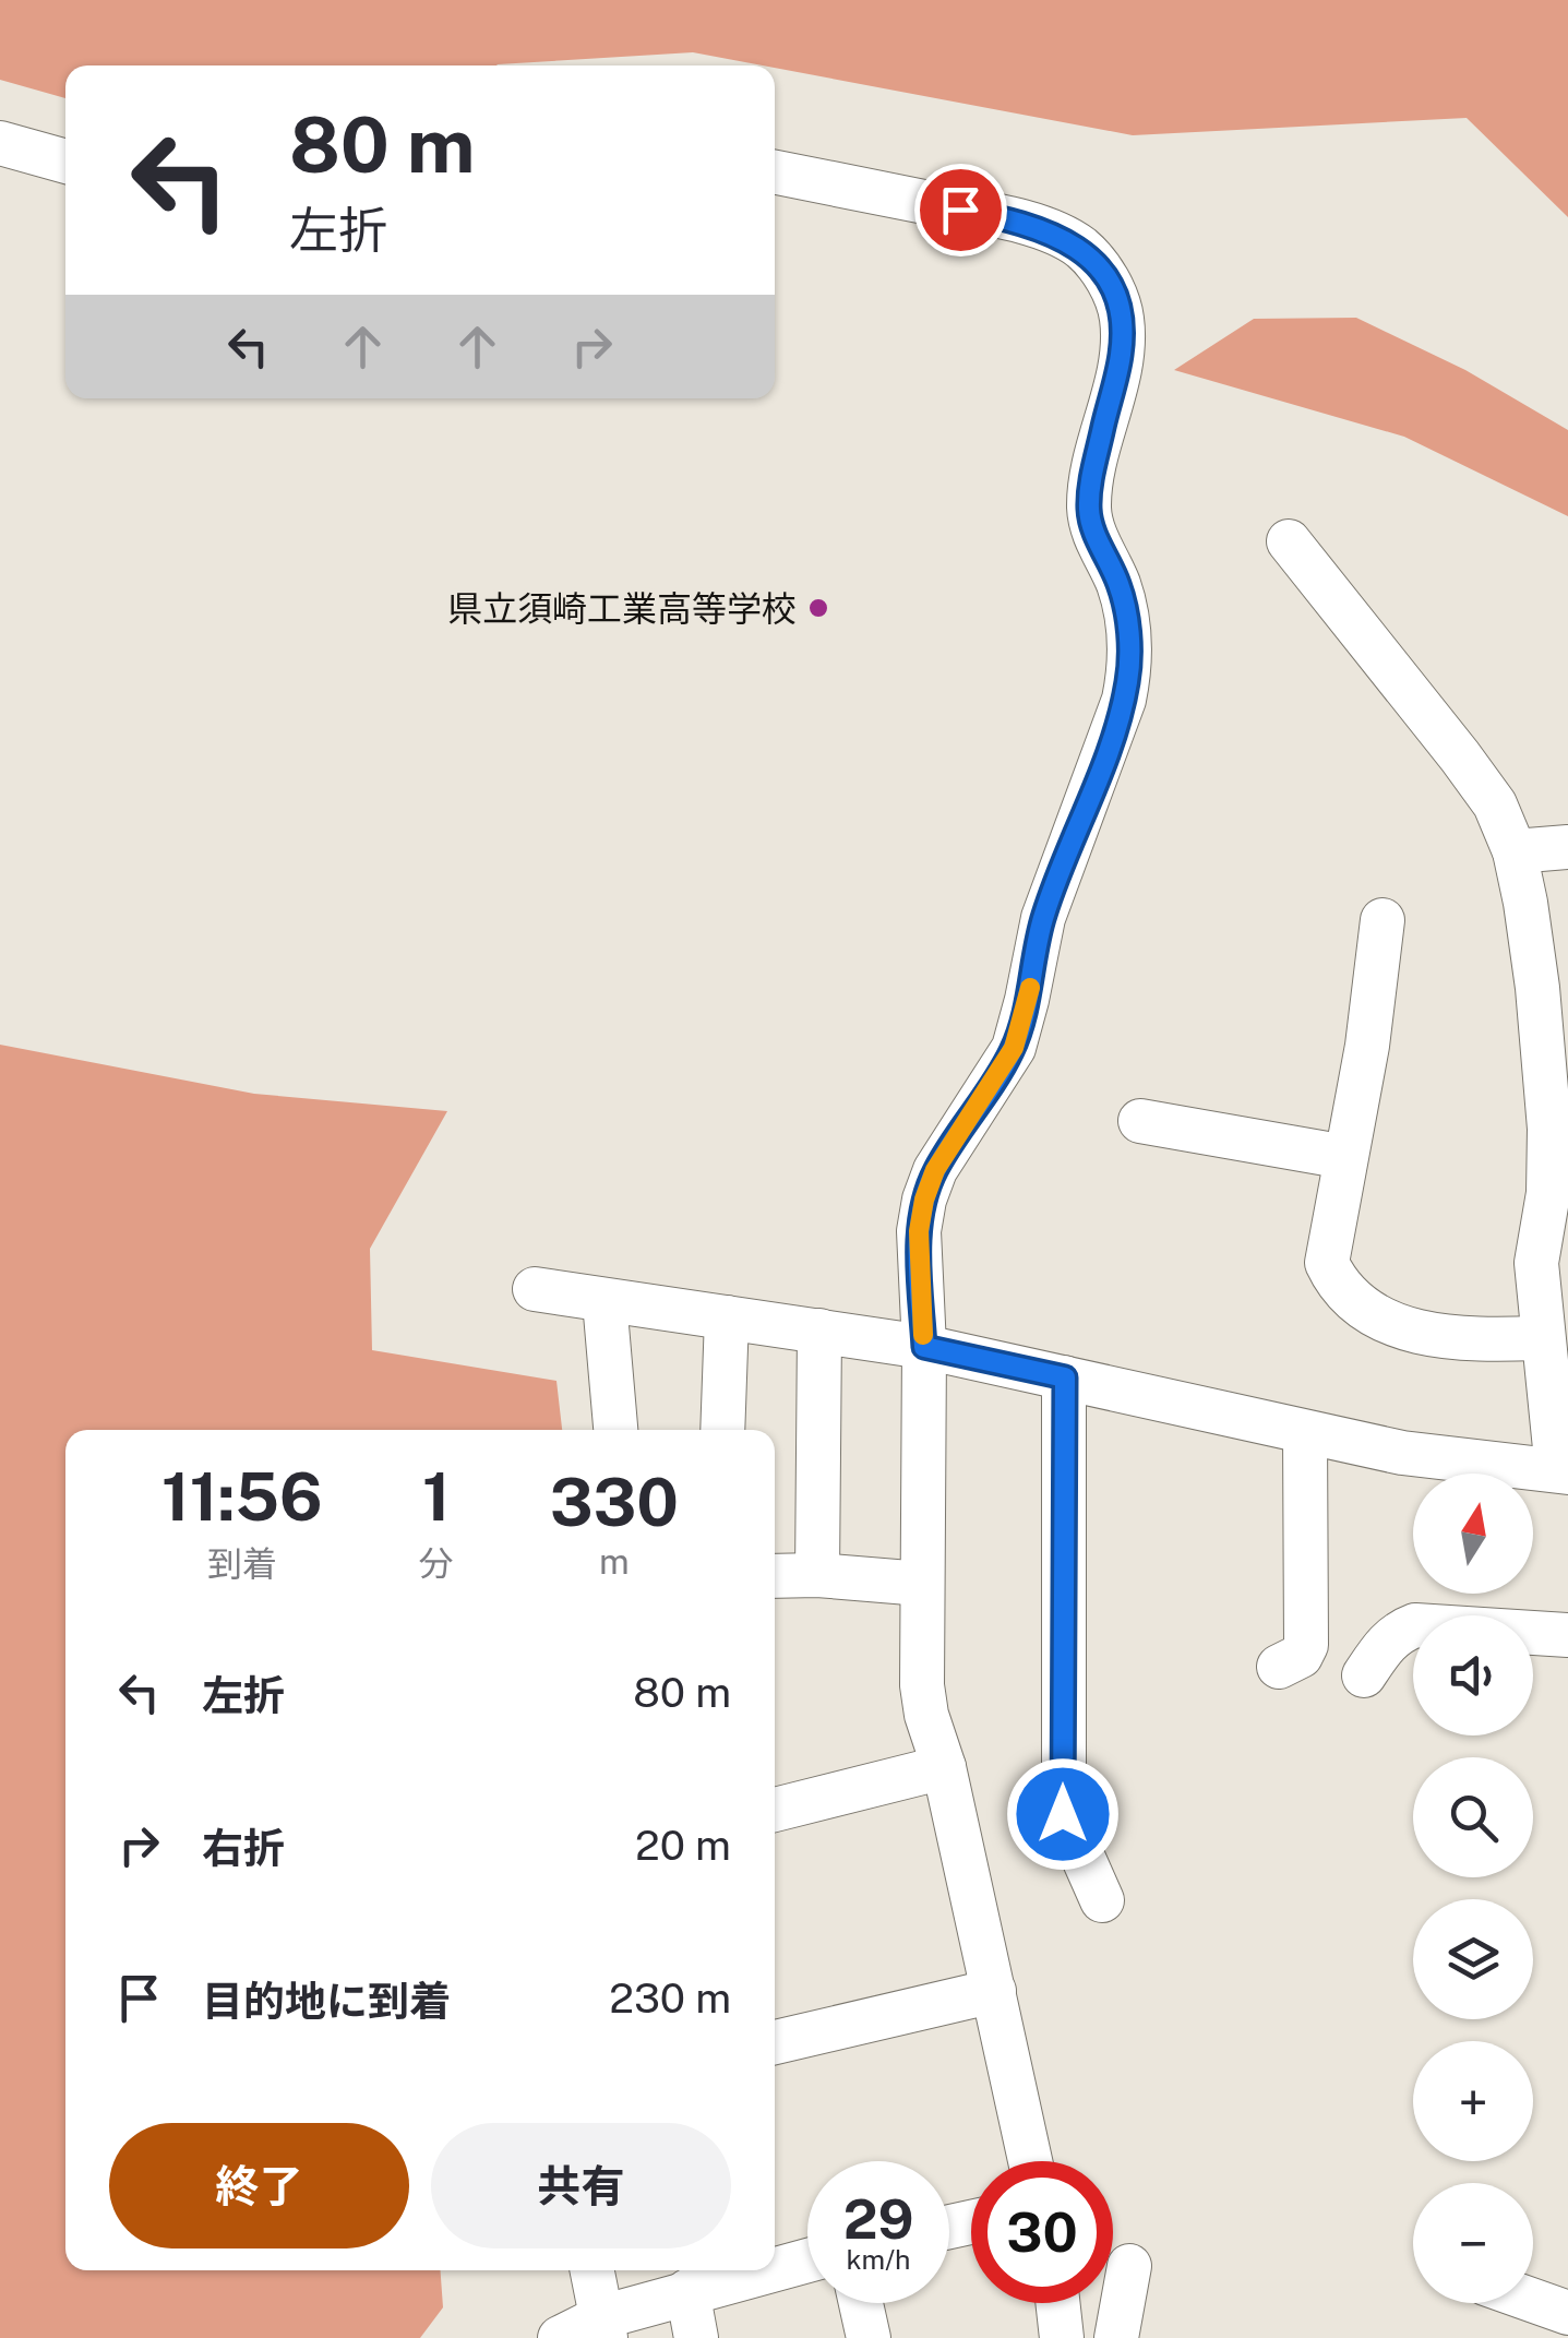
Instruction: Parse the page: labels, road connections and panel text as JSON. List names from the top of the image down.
{
  "places": ["県立須崎工業高等学校"],
  "north": "top",
  "page": {
    "turn": ["80 m", "左折"],
    "eta": [
      "11:56",
      "到着",
      "1",
      "分",
      "330",
      "m"
    ],
    "map_buttons": ["+", "−"],
    "list": [
      {
        "name": "左折",
        "value": "80 m"
      },
      {
        "name": "右折",
        "value": "20 m"
      },
      {
        "name": "目的地に到着",
        "value": "230 m"
      }
    ],
    "buttons": ["終了", "共有"],
    "speed": "29 km/h",
    "limit": "30"
  }
}
